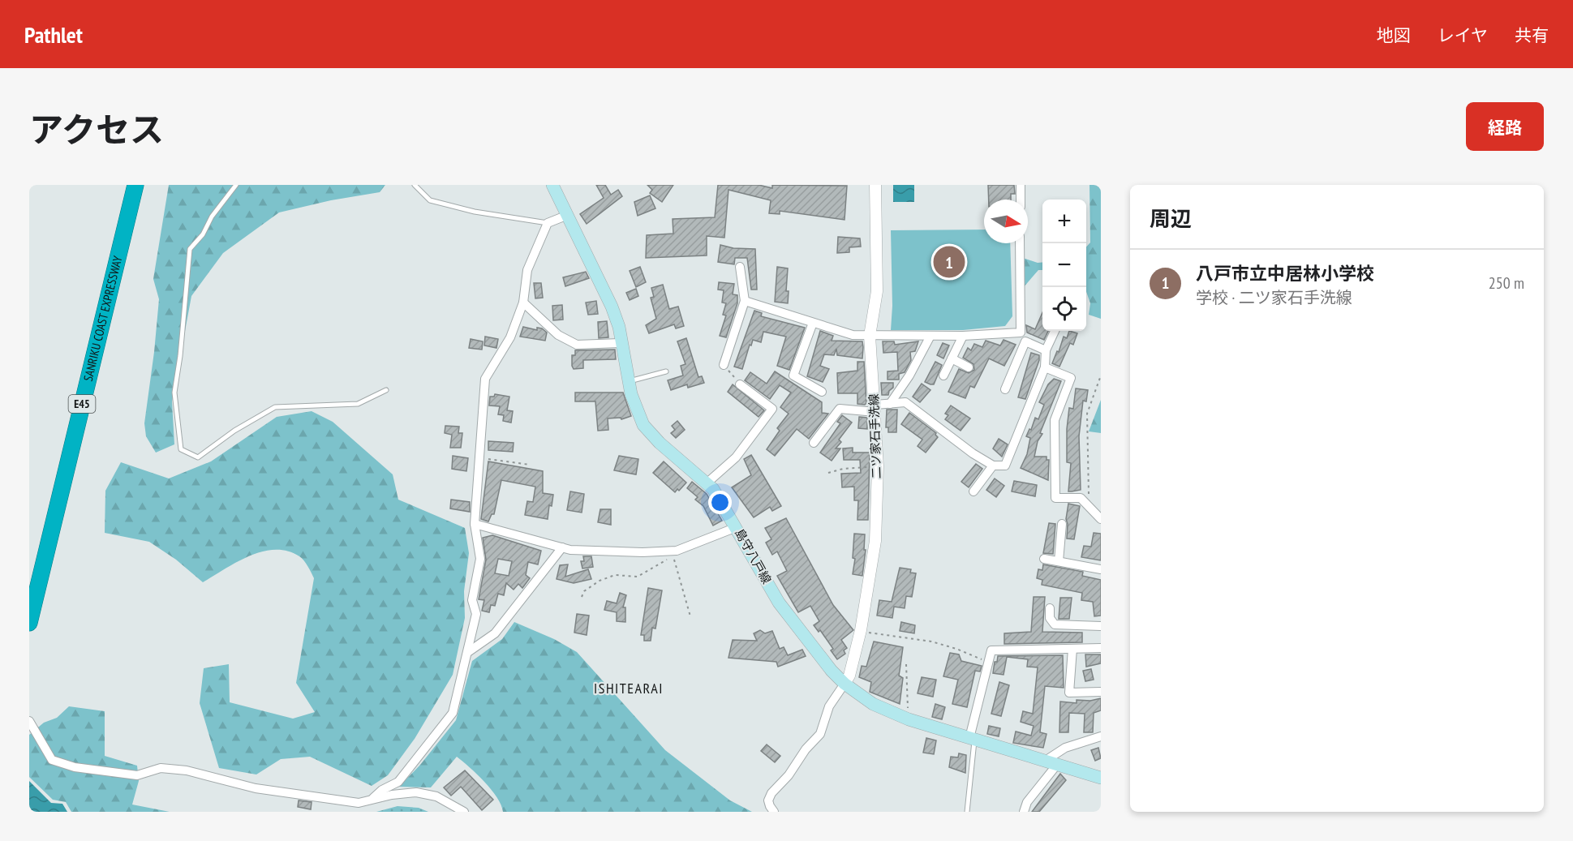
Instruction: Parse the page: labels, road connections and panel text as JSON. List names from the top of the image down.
{
  "streets": {
    "highway": ["SANRIKU COAST EXPRESSWAY", "E45"],
    "main road": ["島守八戸線"],
    "street": ["二ツ家石手洗線"]
  },
  "crossings": [
    ["二ツ家石手洗線", "島守八戸線"]
  ],
  "districts": ["ISHITEARAI"],
  "north": "right",
  "page": {
    "header": "Pathlet",
    "nav": ["地図", "レイヤ", "共有"],
    "title": "アクセス",
    "buttons": "経路",
    "heading": "周辺",
    "map_buttons": ["+", "−"],
    "pins": "1",
    "list": [
      {
        "mark": "1",
        "name": "八戸市立中居林小学校",
        "note": "学校 · 二ツ家石手洗線",
        "value": "250 m"
      }
    ]
  }
}
